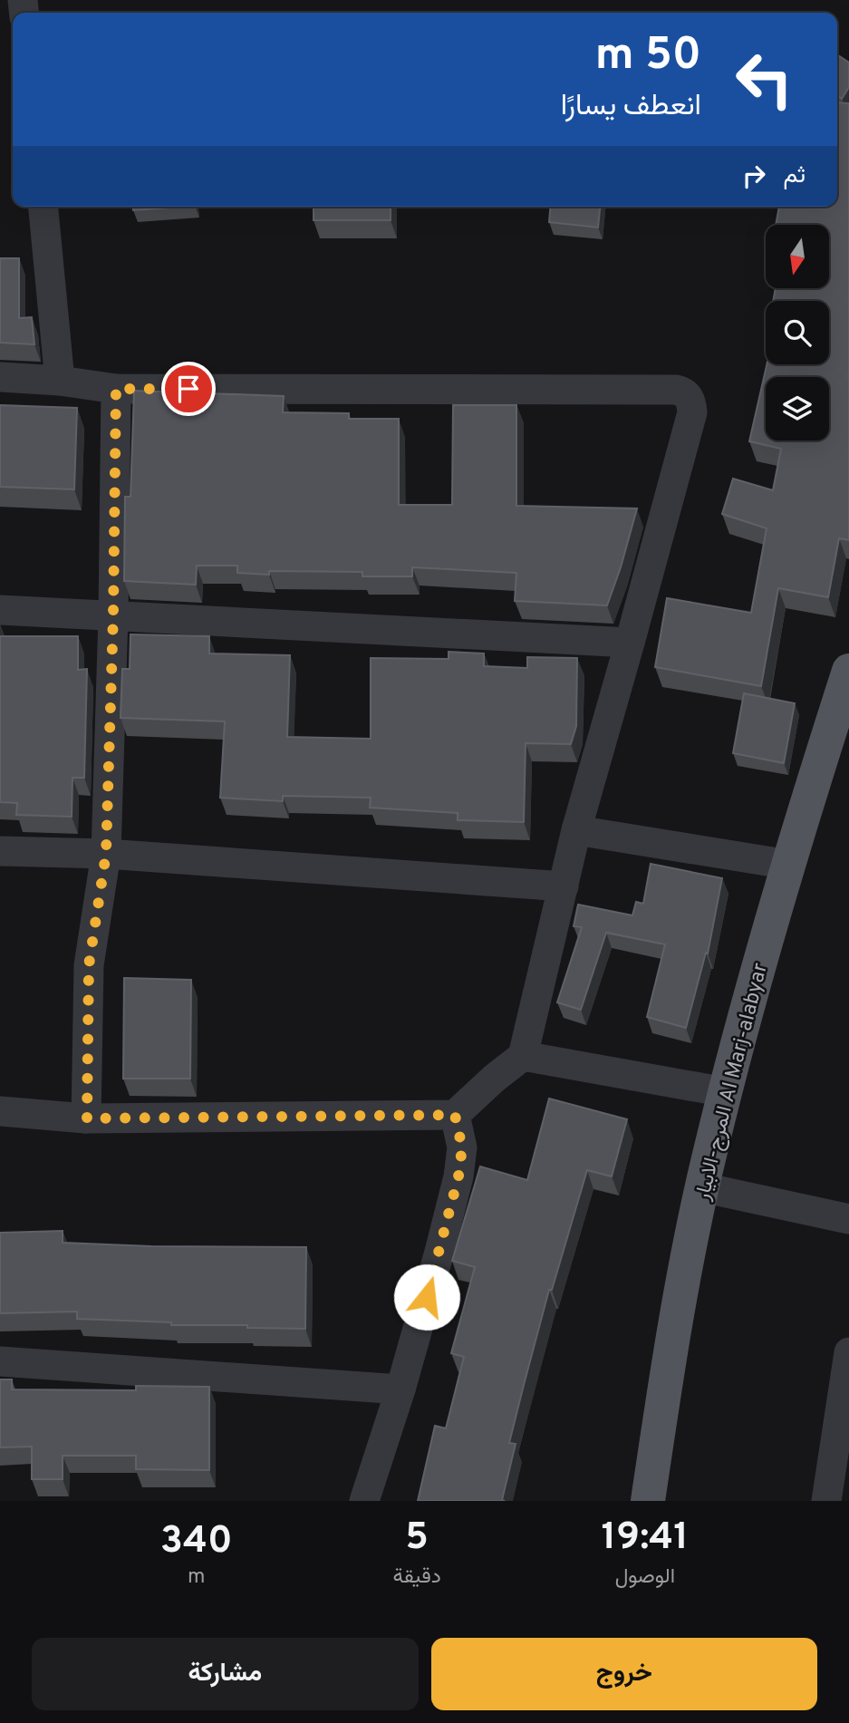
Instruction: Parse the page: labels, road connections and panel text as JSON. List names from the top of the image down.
{
  "streets": {
    "main road": ["المرج-الابيار Al Marj-alabyar"]
  },
  "north": "bottom",
  "page": {
    "turn": ["50 m", "انعطف يسارًا"],
    "then": "ثم",
    "eta": [
      "19:41",
      "الوصول",
      "5",
      "دقيقة",
      "340",
      "m"
    ],
    "buttons": ["خروج", "مشاركة"]
  }
}
